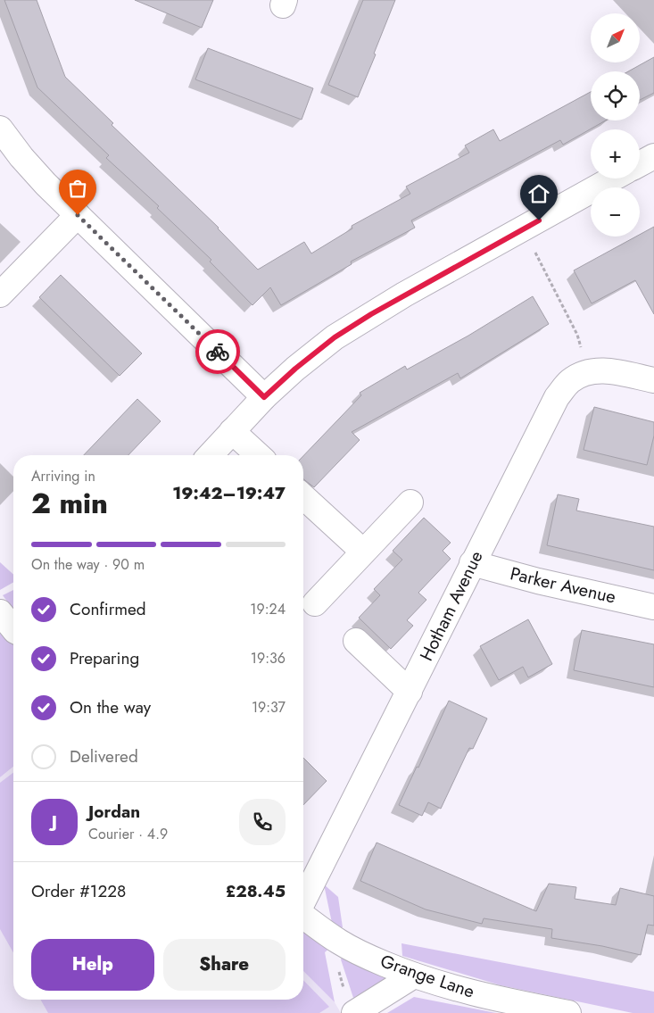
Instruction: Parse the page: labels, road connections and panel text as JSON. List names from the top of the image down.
{
  "streets": {
    "street": ["Parker Avenue", "Hotham Avenue", "Grange Lane"]
  },
  "crossings": [
    ["Parker Avenue", "Hotham Avenue"]
  ],
  "north": "top right",
  "page": {
    "map_buttons": ["+", "−"],
    "heading": ["2 min", "Arriving in", "19:42–19:47"],
    "panel": [
      "Jordan",
      "Courier · 4.9",
      "Order #1228",
      "£28.45"
    ],
    "bar": "On the way · 90 m",
    "list": [
      ["Confirmed", "19:24"],
      ["Preparing", "19:36"],
      ["On the way", "19:37"],
      "Delivered"
    ],
    "round": "J",
    "buttons": ["Help", "Share"]
  }
}
